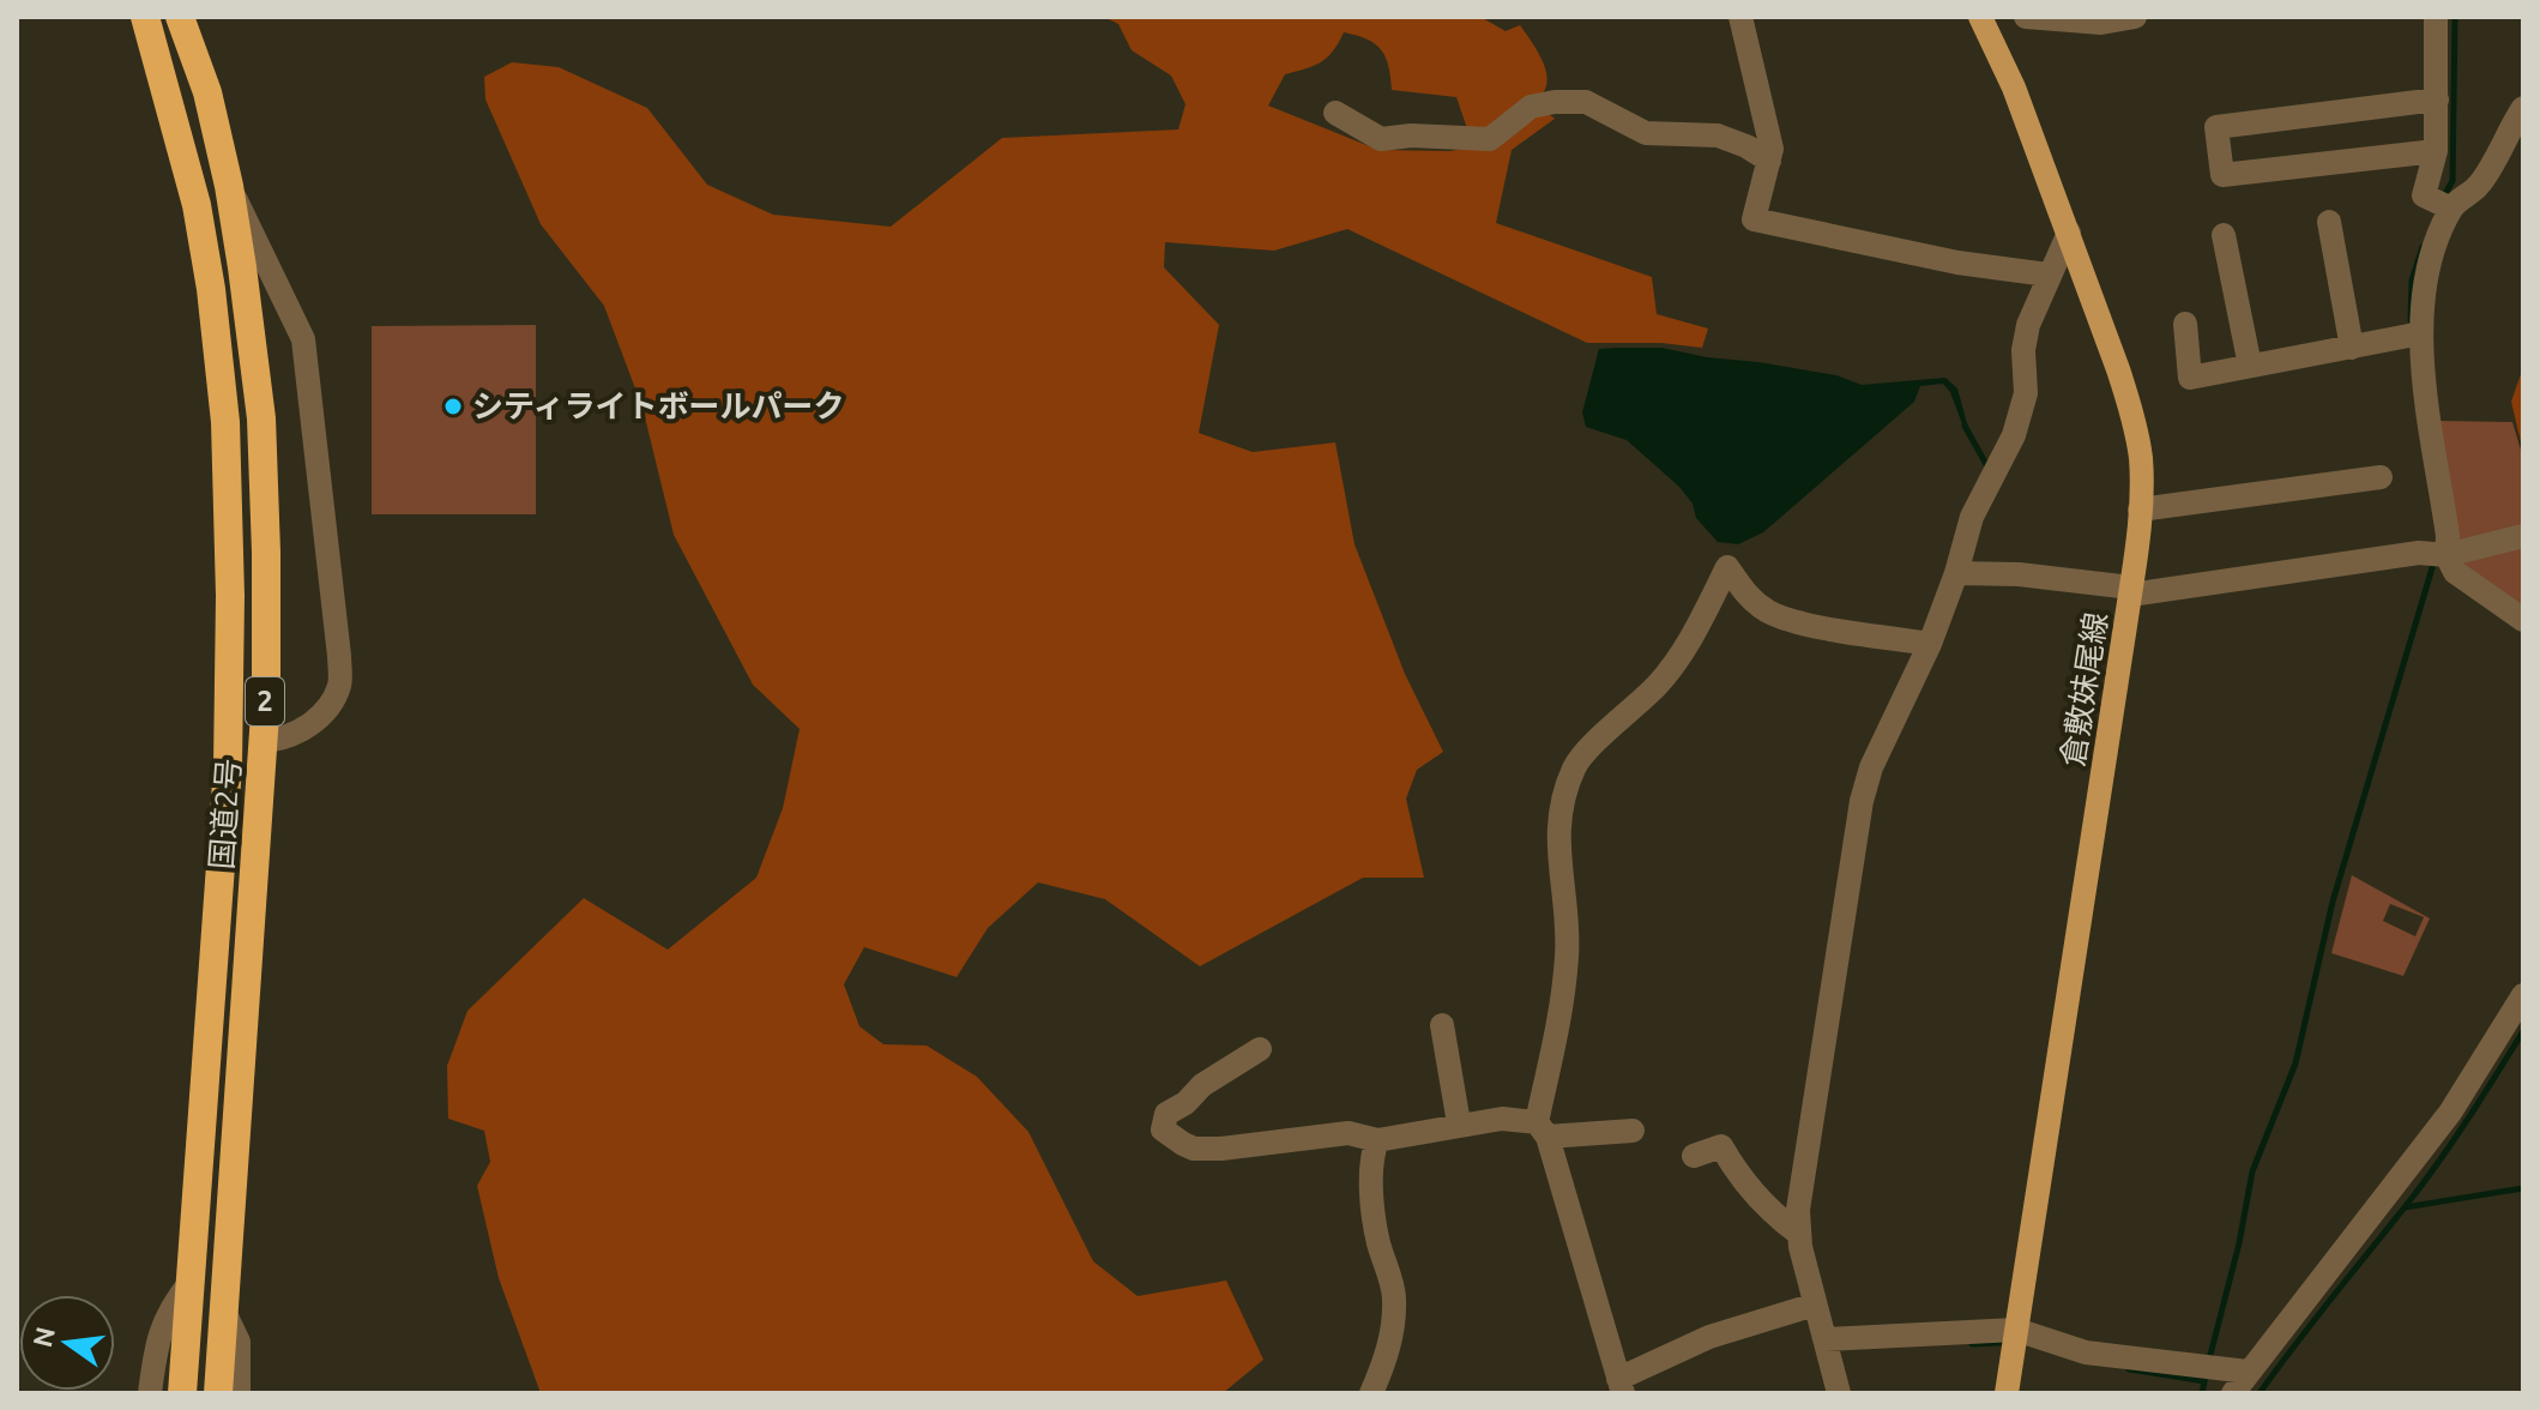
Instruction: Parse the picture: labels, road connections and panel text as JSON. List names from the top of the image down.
{
  "streets": {
    "highway": ["2", "国道2号"],
    "main road": ["倉敷妹尾線"]
  },
  "places": ["シティライトボールパーク"],
  "north": "left"
}
